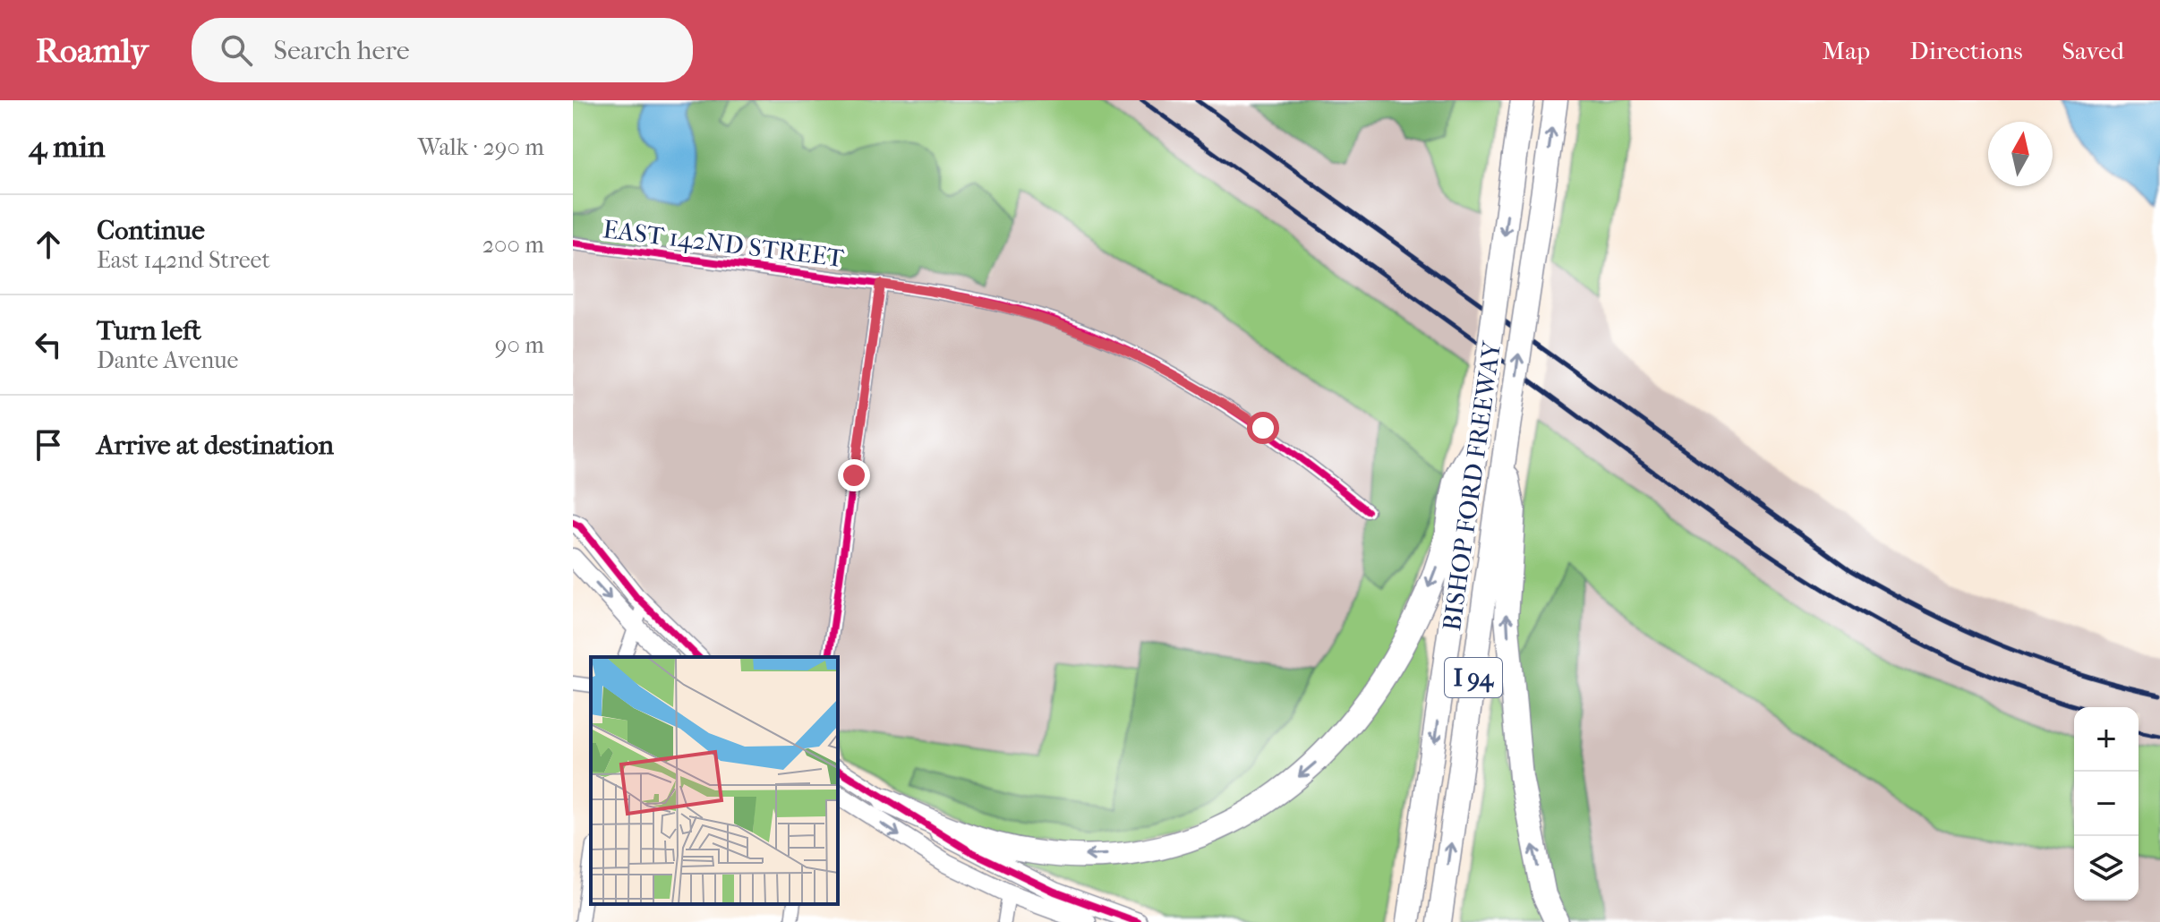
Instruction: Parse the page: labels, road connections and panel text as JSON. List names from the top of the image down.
{
  "streets": {
    "highway": ["BISHOP FORD FREEWAY", "I 94"],
    "street": ["EAST 142ND STREET"]
  },
  "north": "top",
  "page": {
    "header": "Roamly",
    "search": "Search here",
    "nav": ["Map", "Directions", "Saved"],
    "heading": ["4 min", "Walk · 290 m"],
    "list": [
      ["Continue", "East 142nd Street", "200 m"],
      ["Turn left", "Dante Avenue", "90 m"],
      "Arrive at destination"
    ],
    "map_buttons": ["+", "−"]
  }
}
